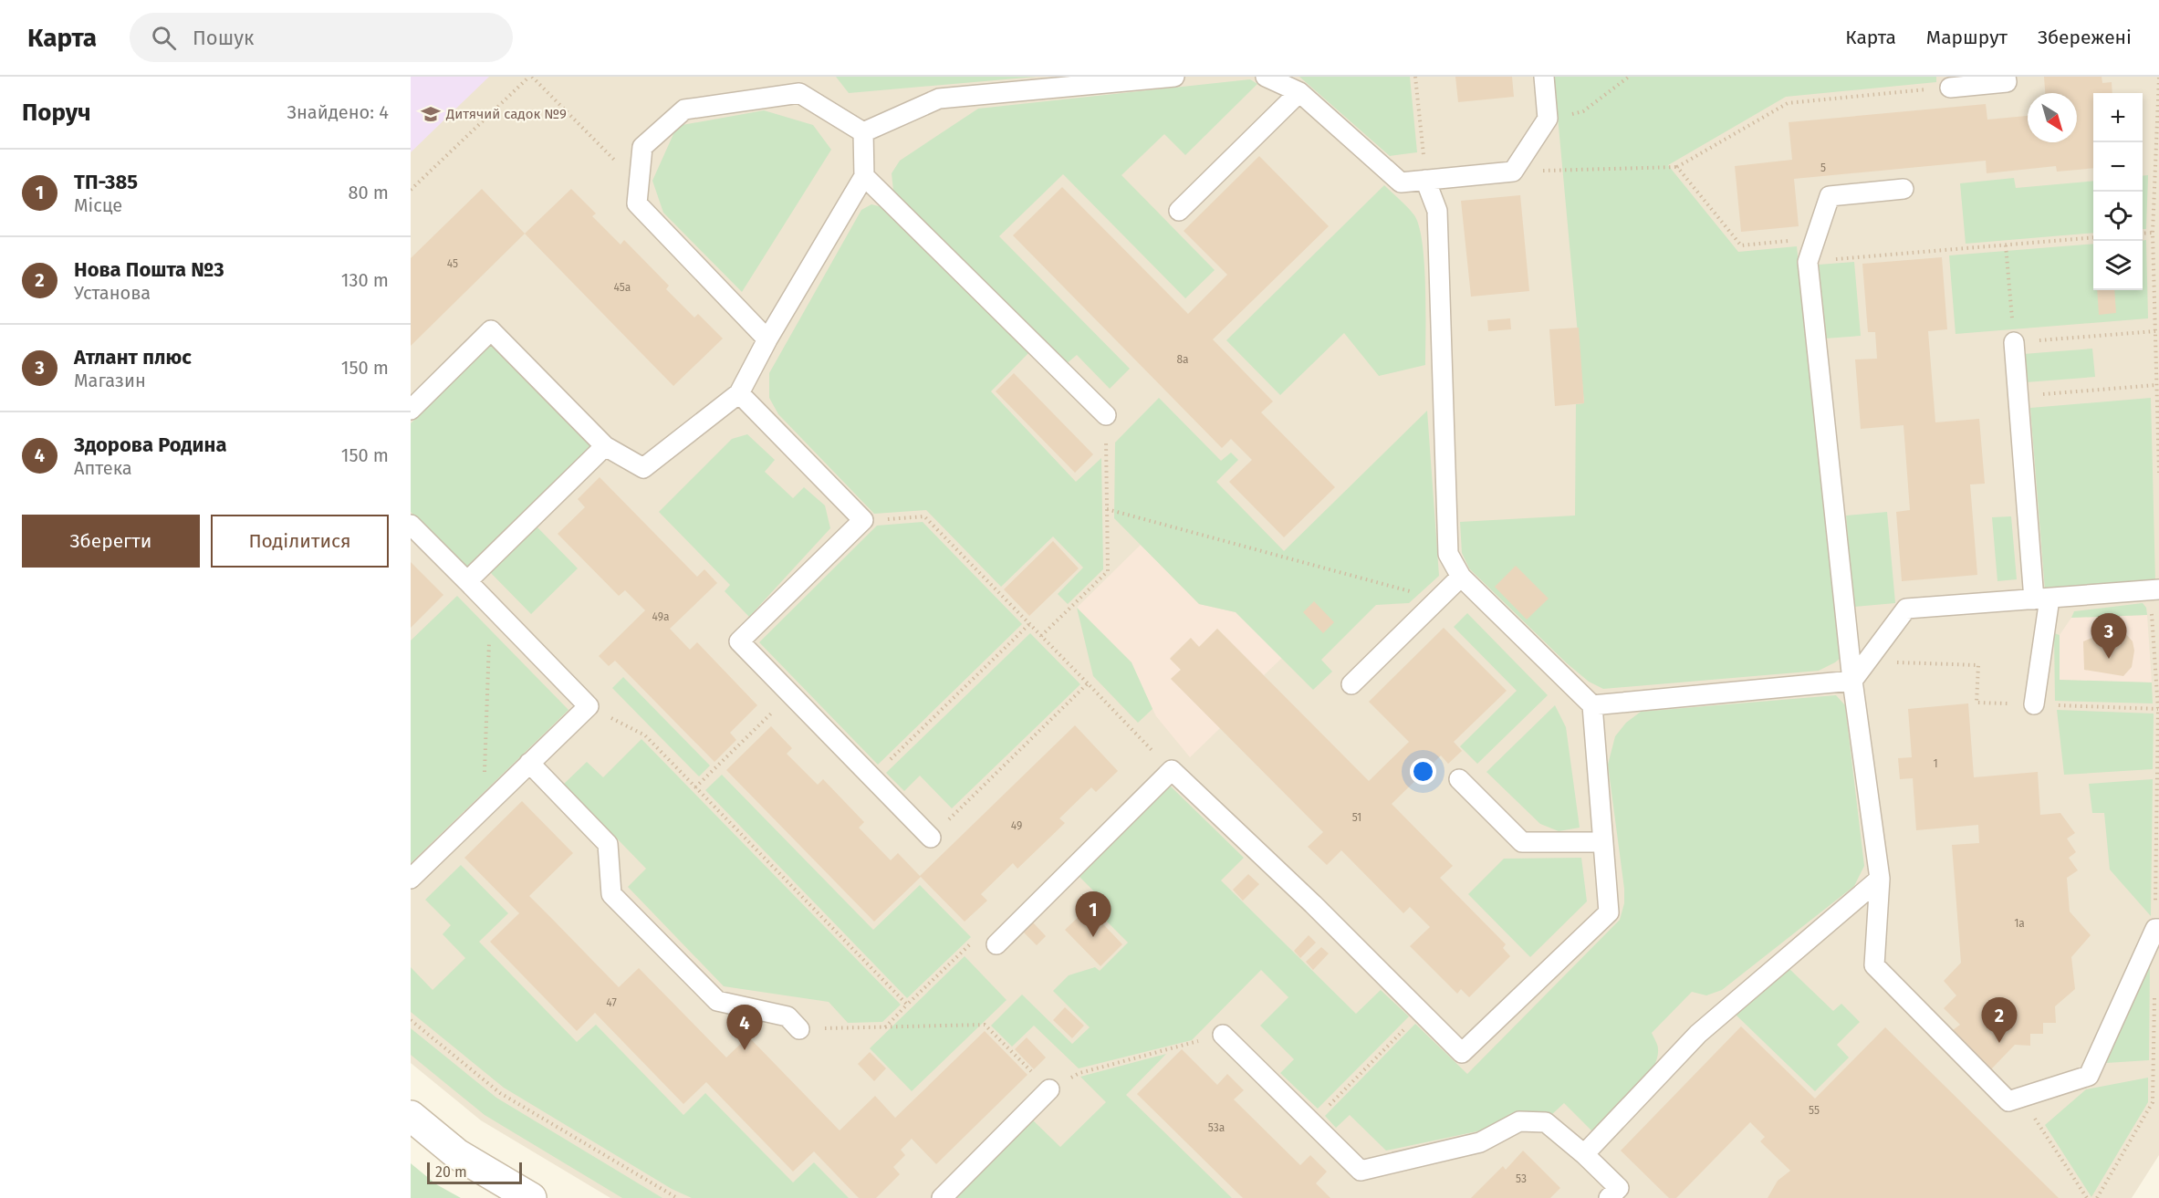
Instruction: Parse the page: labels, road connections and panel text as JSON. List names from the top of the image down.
{
  "places": {
    "school or university": ["Дитячий садок №9"]
  },
  "house_numbers": [
    "5",
    "45",
    "45а",
    "8а",
    "49а",
    "1",
    "51",
    "49",
    "1а",
    "47",
    "55",
    "53а",
    "53"
  ],
  "scale_bar": "20 m",
  "north": "bottom right",
  "page": {
    "header": "Карта",
    "search": "Пошук",
    "nav": ["Карта", "Маршрут", "Збережені"],
    "heading": ["Поруч", "Знайдено: 4"],
    "map_buttons": ["+", "−"],
    "list": [
      {
        "mark": "1",
        "name": "ТП-385",
        "note": "Місце",
        "value": "80 m"
      },
      {
        "mark": "2",
        "name": "Нова Пошта №3",
        "note": "Установа",
        "value": "130 m"
      },
      {
        "mark": "3",
        "name": "Атлант плюс",
        "note": "Магазин",
        "value": "150 m"
      },
      {
        "mark": "4",
        "name": "Здорова Родина",
        "note": "Аптека",
        "value": "150 m"
      }
    ],
    "buttons": ["Зберегти", "Поділитися"],
    "pins": [
      "3",
      "1",
      "2",
      "4"
    ],
    "scale": "20 m"
  }
}
